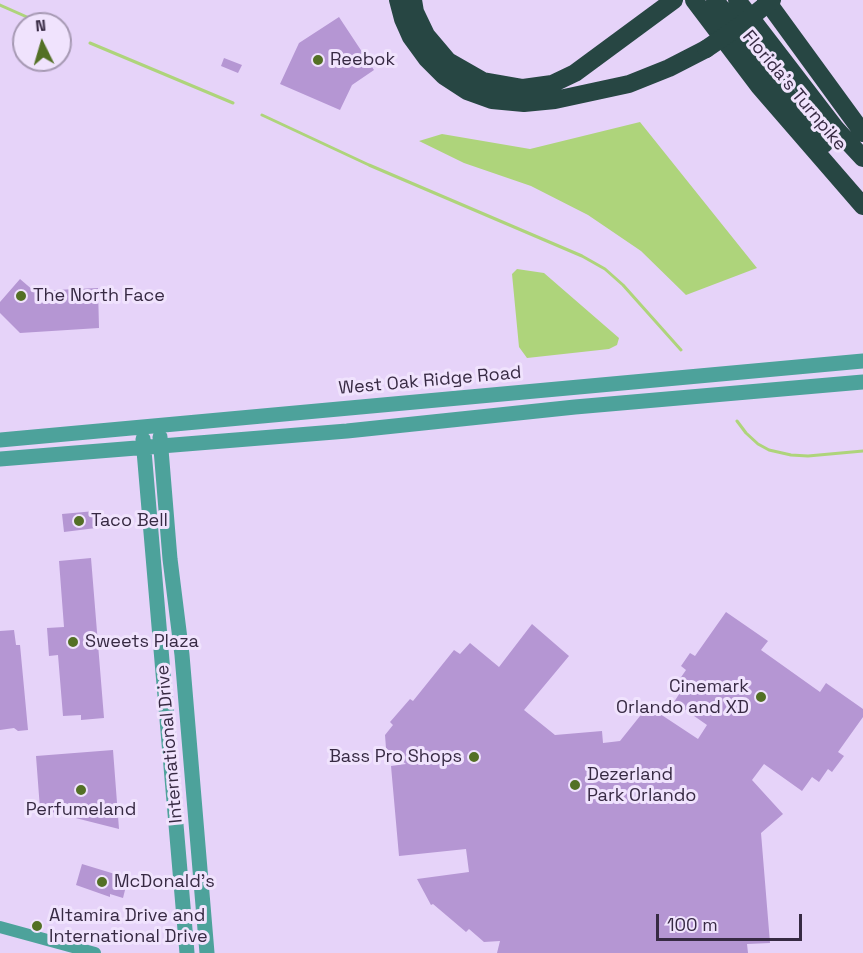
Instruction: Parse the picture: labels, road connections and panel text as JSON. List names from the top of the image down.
{
  "streets": {
    "highway": ["Florida's Turnpike"],
    "street": ["West Oak Ridge Road", "International Drive"]
  },
  "crossings": [
    ["West Oak Ridge Road", "International Drive"]
  ],
  "places": [
    "Reebok",
    "The North Face",
    "Taco Bell",
    "Sweets Plaza",
    "Cinemark Orlando and XD",
    "Bass Pro Shops",
    "Dezerland Park Orlando",
    "Perfumeland",
    "McDonald's",
    "Altamira Drive and International Drive"
  ],
  "scale_bar": "100 m",
  "north": "top"
}
